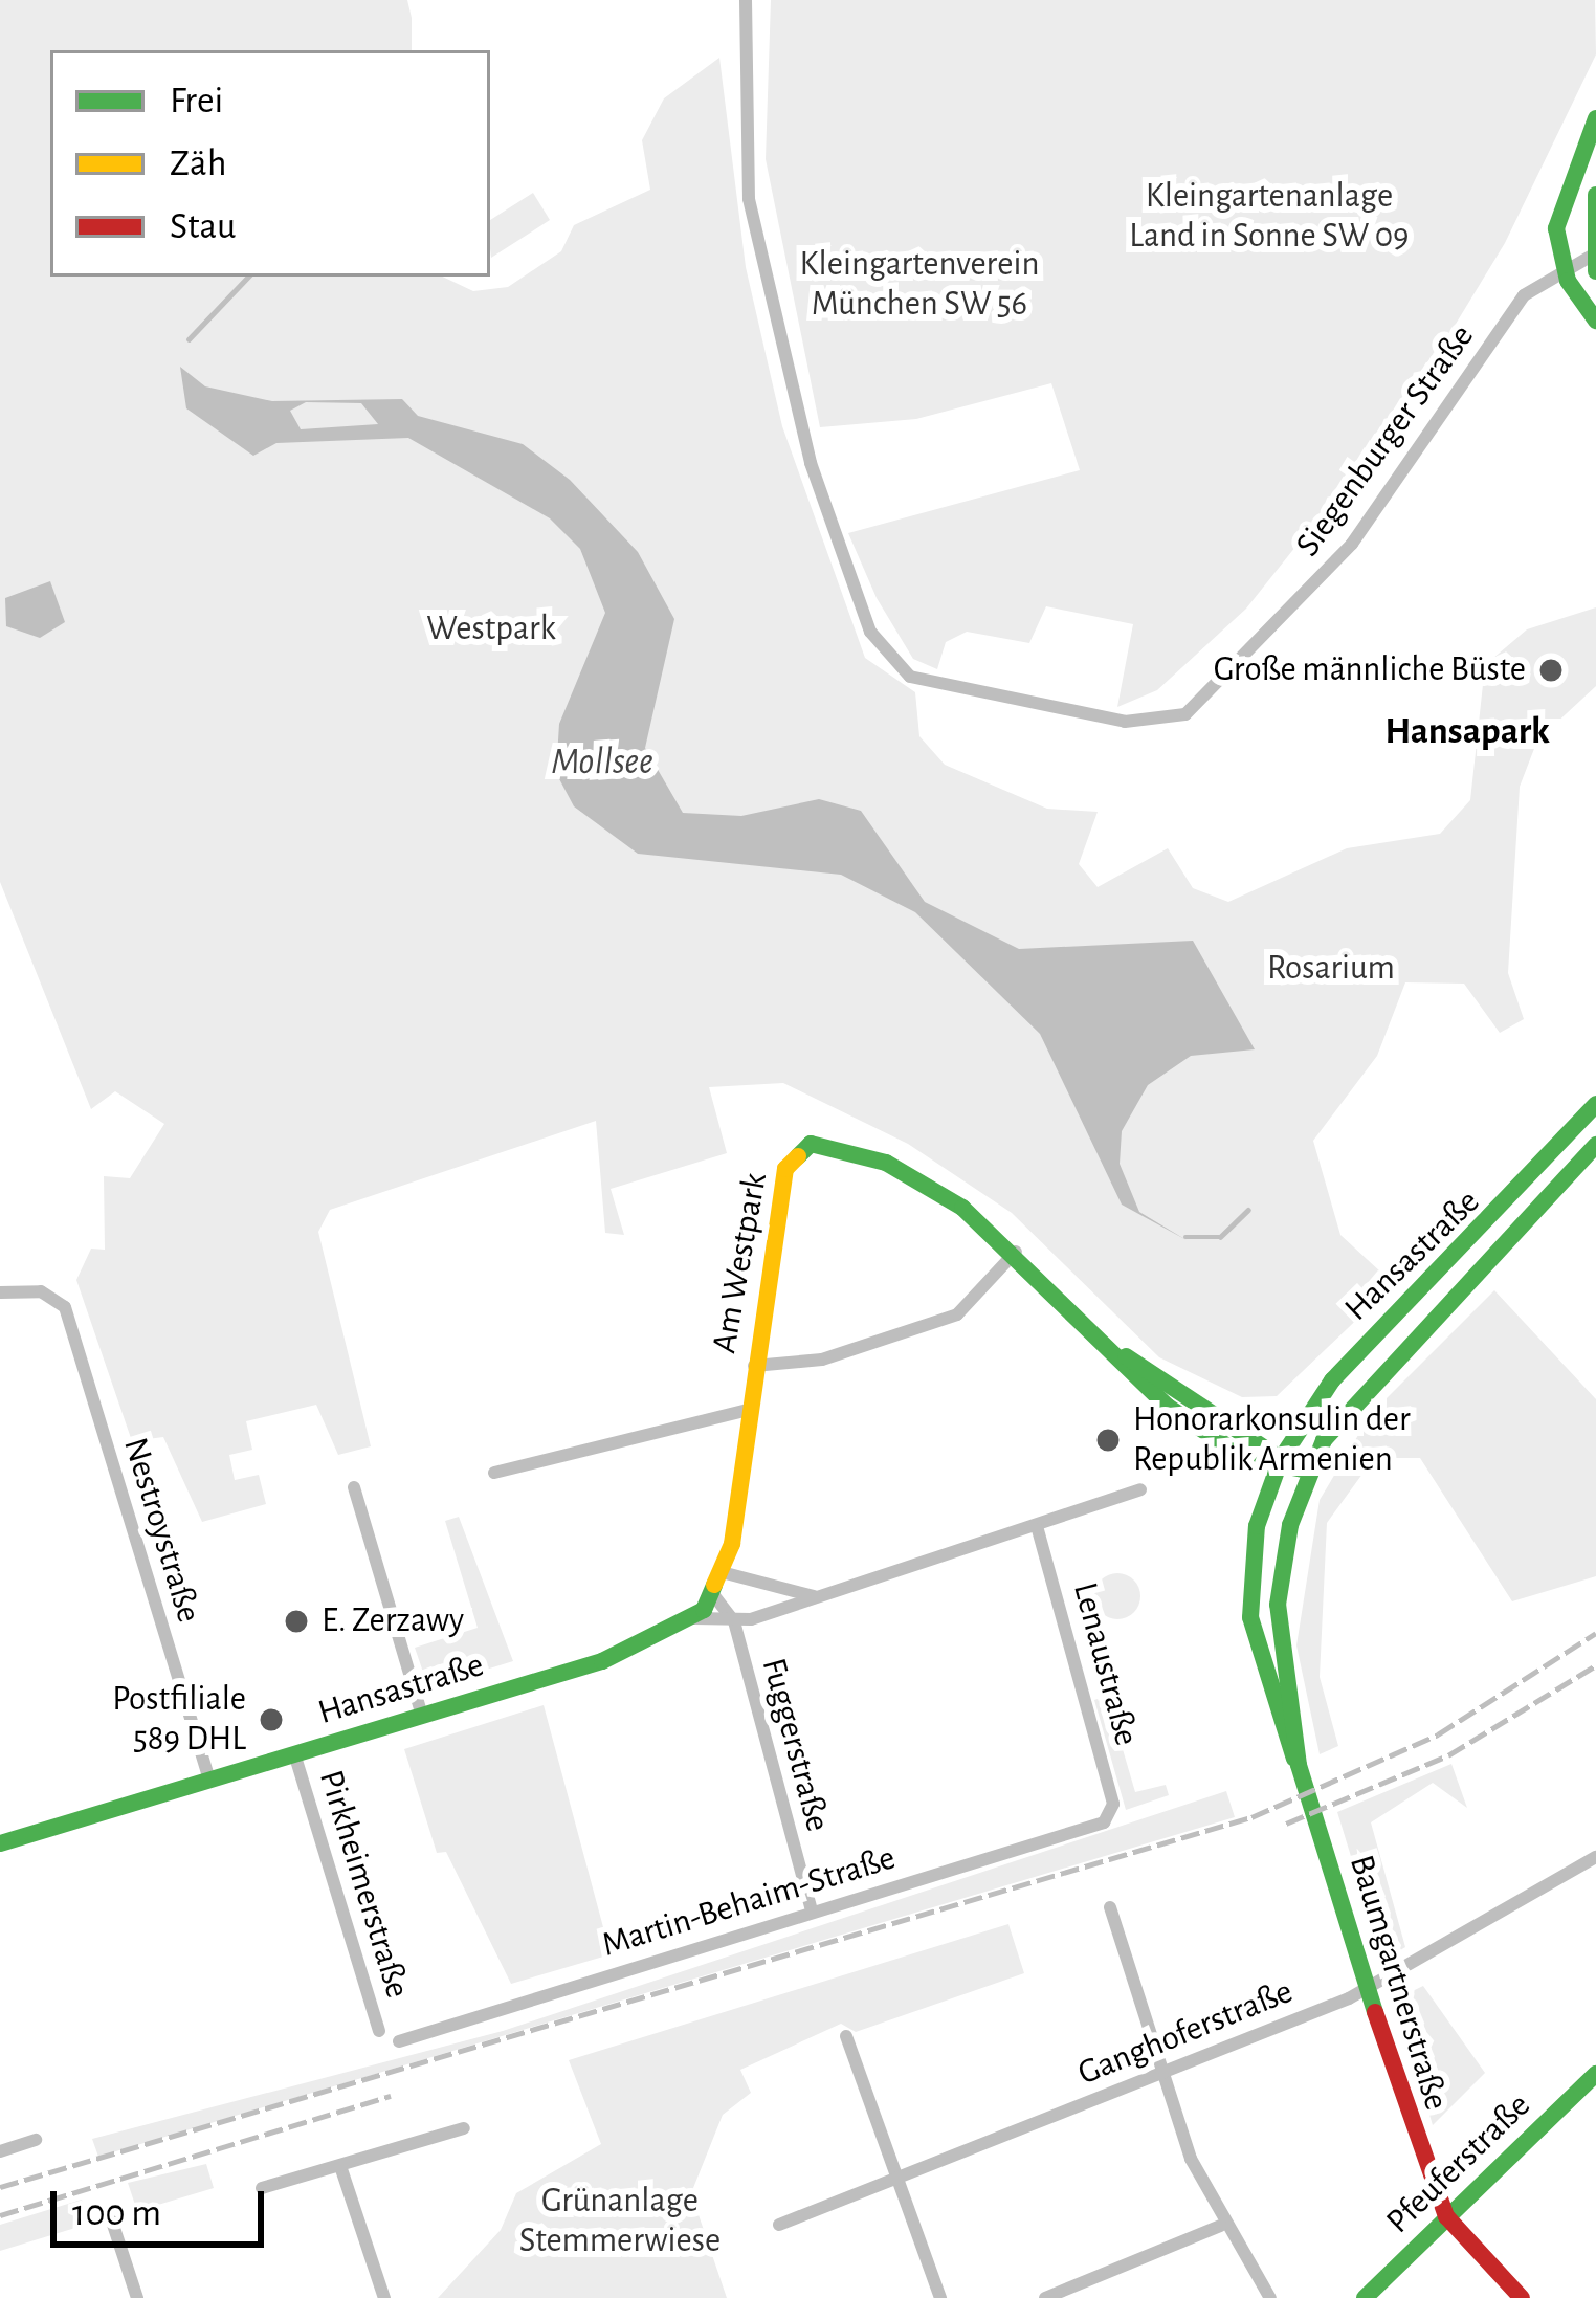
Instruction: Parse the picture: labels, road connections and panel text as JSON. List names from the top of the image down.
{
  "streets": {
    "main road": [
      "Hansastraße",
      "Am Westpark",
      "Baumgartnerstraße",
      "Pfeuferstraße"
    ],
    "street": [
      "Siegenburger Straße",
      "Nestroystraße",
      "Lenaustraße",
      "Fuggerstraße",
      "Pirkheimerstraße",
      "Martin-Behaim-Straße",
      "Ganghoferstraße"
    ]
  },
  "crossings": [
    ["Hansastraße", "Am Westpark"],
    ["Hansastraße", "Nestroystraße"],
    ["Hansastraße", "Lenaustraße"],
    ["Hansastraße", "Fuggerstraße"],
    ["Hansastraße", "Pirkheimerstraße"],
    ["Hansastraße", "Baumgartnerstraße"],
    ["Am Westpark", "Fuggerstraße"],
    ["Am Westpark", "Baumgartnerstraße"],
    ["Lenaustraße", "Martin-Behaim-Straße"],
    ["Fuggerstraße", "Martin-Behaim-Straße"],
    ["Baumgartnerstraße", "Ganghoferstraße"],
    ["Baumgartnerstraße", "Pfeuferstraße"]
  ],
  "districts": ["Hansapark"],
  "water": ["Mollsee"],
  "parks": [
    "Kleingartenanlage Land in Sonne SW 09",
    "Kleingartenverein München SW 56",
    "Westpark",
    "Rosarium",
    "Grünanlage Stemmerwiese"
  ],
  "places": [
    "Große männliche Büste",
    "Honorarkonsulin der Republik Armenien",
    "E. Zerzawy",
    "Postfiliale 589 DHL"
  ],
  "legend": ["Frei", "Zäh", "Stau"],
  "scale_bar": "100 m"
}
